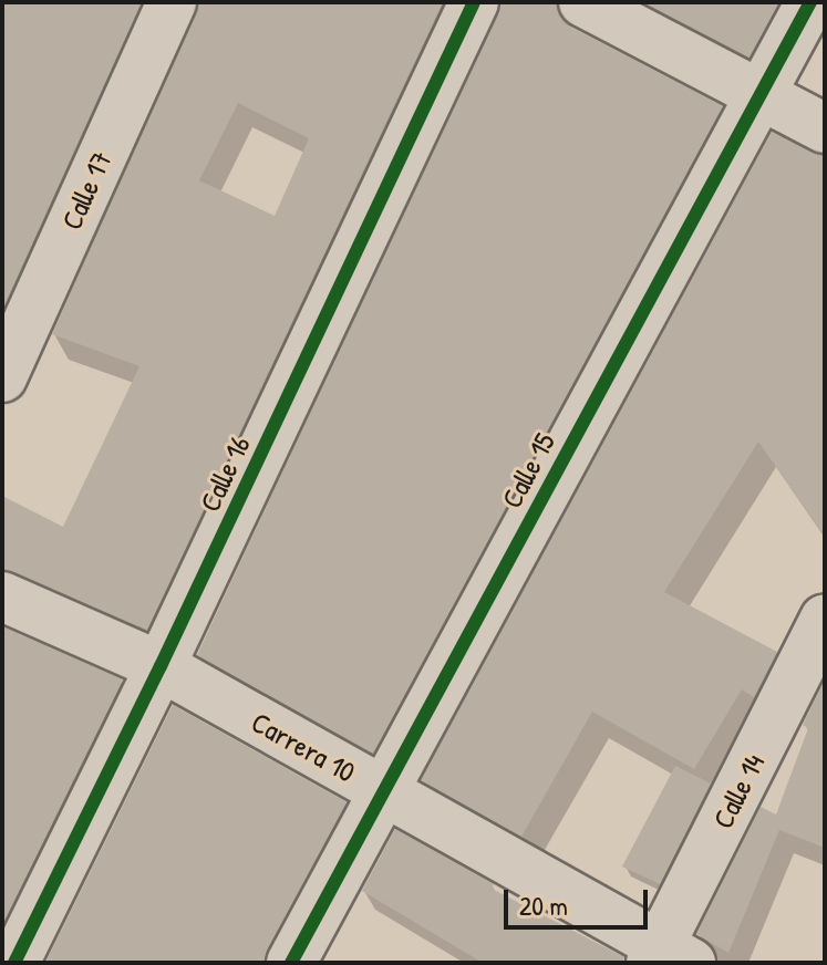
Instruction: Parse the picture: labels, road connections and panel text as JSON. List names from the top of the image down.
{
  "streets": {
    "street": [
      "Calle 17",
      "Calle 15",
      "Calle 16",
      "Carrera 10",
      "Calle 14"
    ]
  },
  "crossings": [
    ["Calle 15", "Carrera 10"],
    ["Calle 16", "Carrera 10"],
    ["Carrera 10", "Calle 14"]
  ],
  "scale_bar": "20 m"
}
